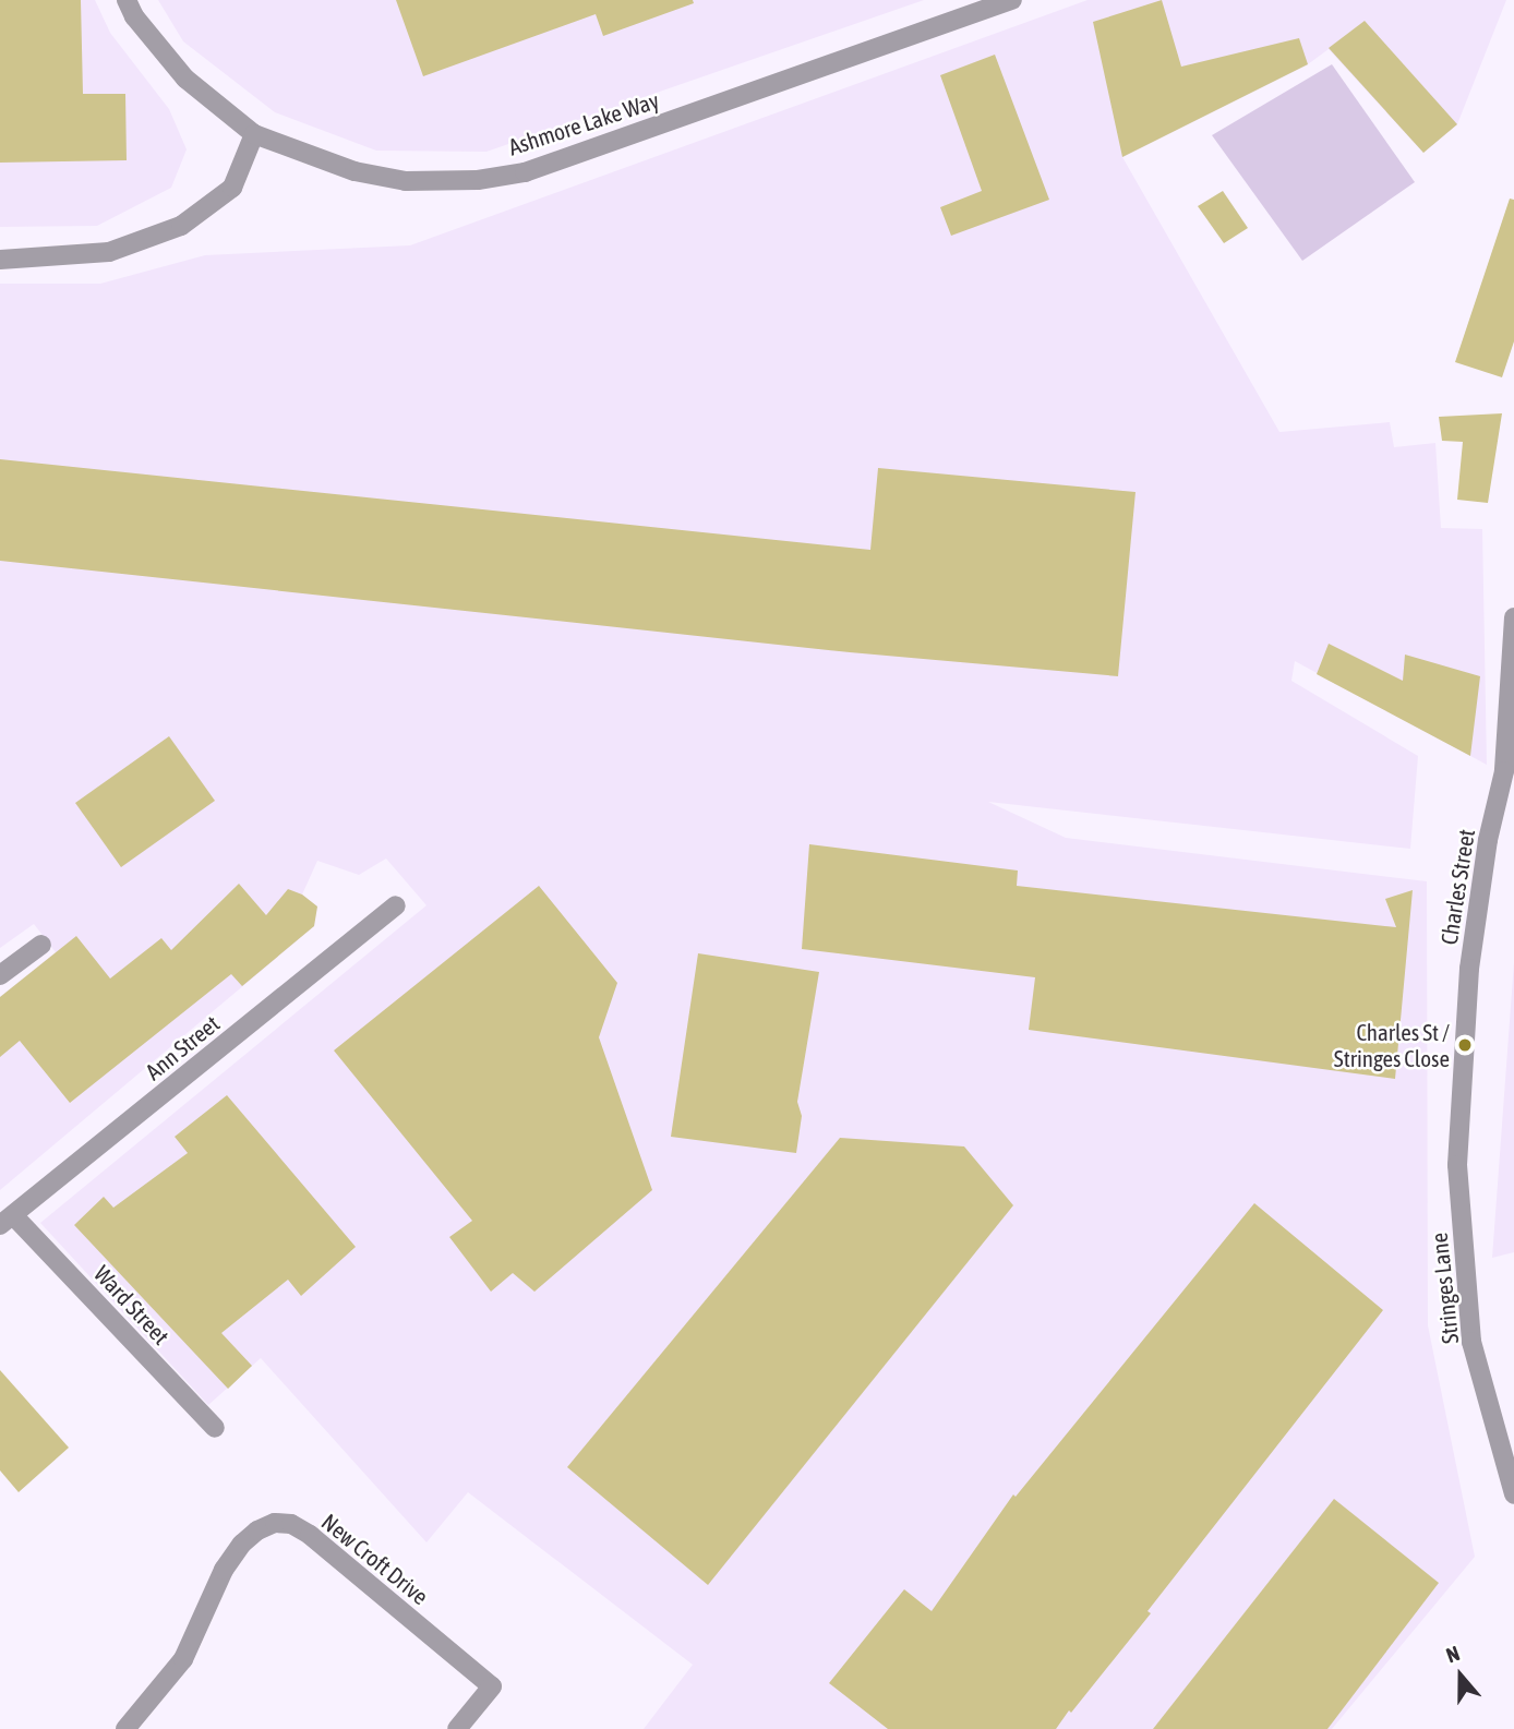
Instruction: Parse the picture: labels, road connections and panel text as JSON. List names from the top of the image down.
{
  "streets": {
    "street": [
      "Ashmore Lake Way",
      "Charles Street",
      "Ann Street",
      "Stringes Lane",
      "Ward Street",
      "New Croft Drive"
    ]
  },
  "crossings": [
    ["Charles Street", "Stringes Lane"],
    ["Ann Street", "Ward Street"]
  ],
  "places": ["Charles St / Stringes Close"],
  "north": "top"
}
